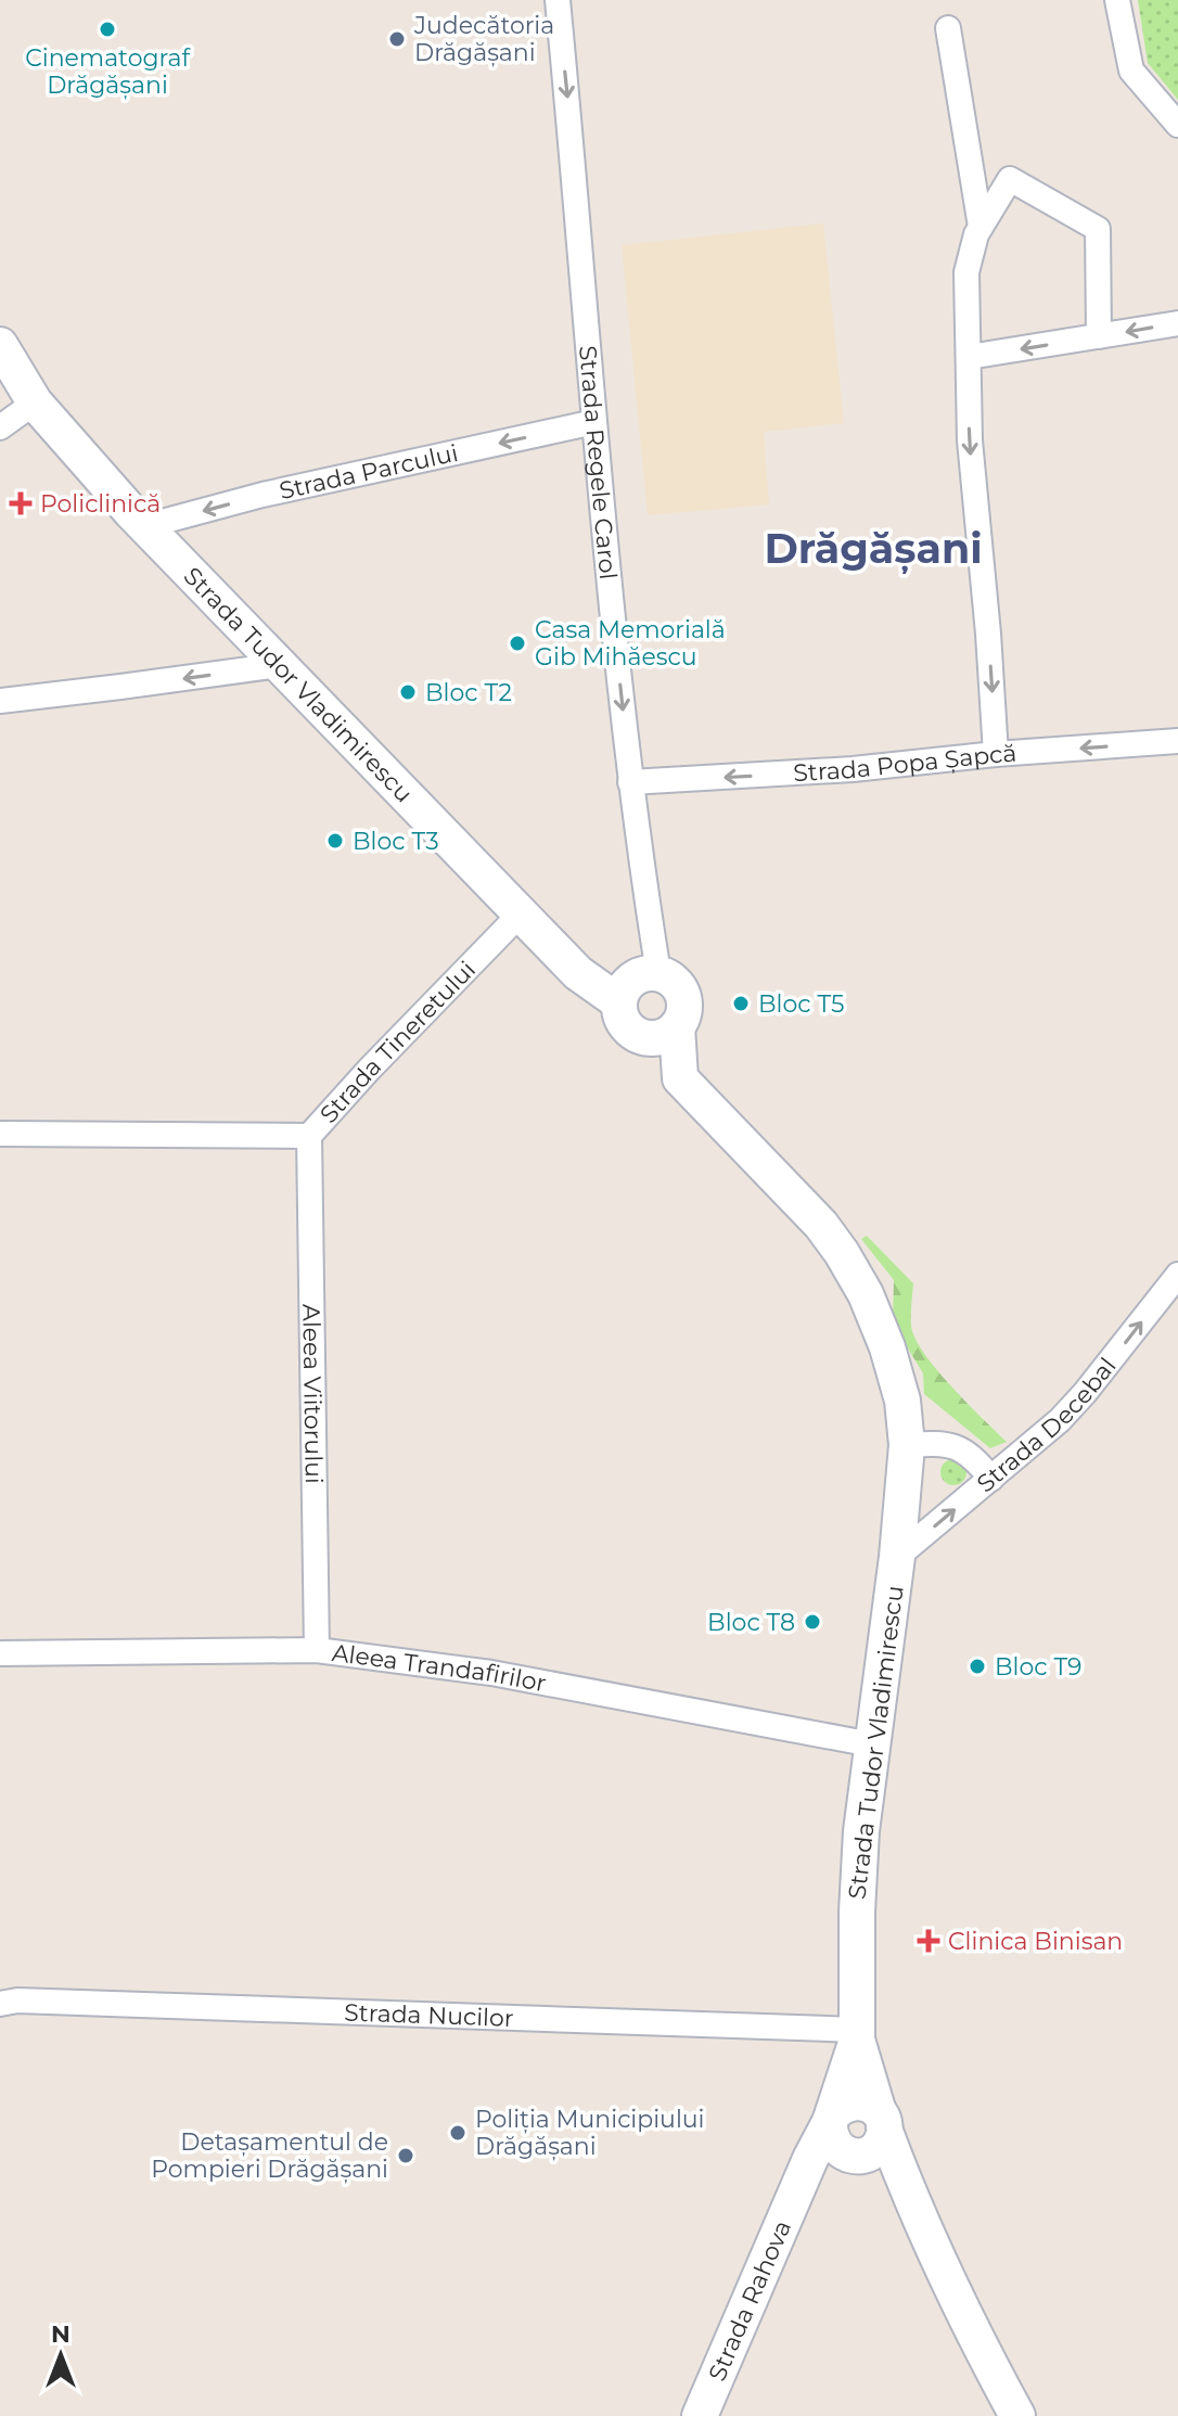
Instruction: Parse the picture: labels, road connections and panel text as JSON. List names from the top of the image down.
{
  "streets": {
    "main road": ["Strada Tudor Vladimirescu", "Strada Rahova"],
    "street": [
      "Strada Regele Carol",
      "Strada Parcului",
      "Strada Popa Șapcă",
      "Strada Tineretului",
      "Aleea Viitorului",
      "Strada Decebal",
      "Aleea Trandafirilor",
      "Strada Nucilor"
    ]
  },
  "crossings": [
    ["Strada Regele Carol", "Strada Parcului"],
    ["Strada Regele Carol", "Strada Tudor Vladimirescu"],
    ["Strada Regele Carol", "Strada Popa Șapcă"],
    ["Strada Parcului", "Strada Tudor Vladimirescu"],
    ["Strada Tudor Vladimirescu", "Strada Tineretului"],
    ["Strada Tudor Vladimirescu", "Strada Decebal"],
    ["Strada Tudor Vladimirescu", "Aleea Trandafirilor"],
    ["Strada Tudor Vladimirescu", "Strada Nucilor"],
    ["Strada Tudor Vladimirescu", "Strada Rahova"],
    ["Strada Tineretului", "Aleea Viitorului"],
    ["Aleea Viitorului", "Aleea Trandafirilor"]
  ],
  "one_way": [
    "Strada Regele Carol",
    "Strada Parcului",
    "Strada Popa Șapcă",
    "Strada Decebal"
  ],
  "districts": ["Drăgășani"],
  "places": {
    "other": [
      "Cinematograf Drăgășani",
      "Judecătoria Drăgășani",
      "Casa Memorială Gib Mihăescu",
      "Bloc T2",
      "Bloc T3",
      "Bloc T5",
      "Bloc T8",
      "Bloc T9",
      "Poliția Municipiului Drăgășani",
      "Detașamentul de Pompieri Drăgășani"
    ],
    "health": ["Policlinică", "Clinica Binisan"]
  },
  "north": "top"
}
